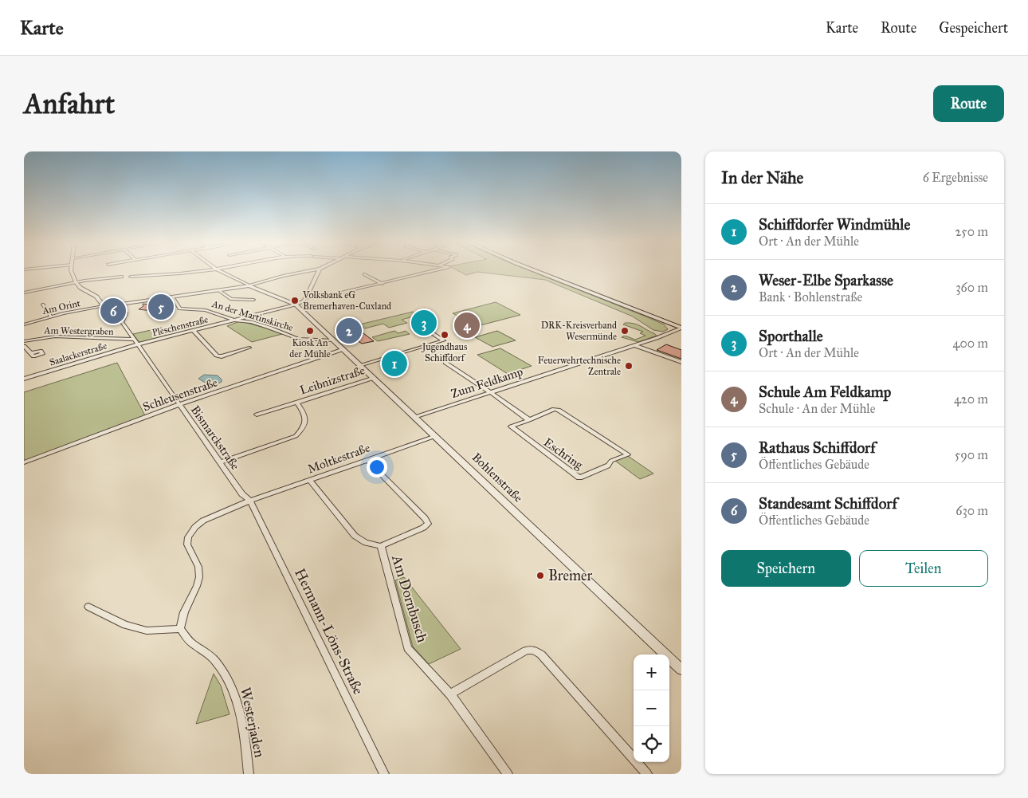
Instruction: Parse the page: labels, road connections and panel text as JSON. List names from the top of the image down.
{
  "streets": {
    "street": [
      "Am Orint",
      "An der Martinskirche",
      "Pleschenstraße",
      "Am Westergraben",
      "Saalackerstraße",
      "Leibnizstraße",
      "Zum Feldkamp",
      "Schleusenstraße",
      "Bismarckstraße",
      "Eschring",
      "Moltkestraße",
      "Bohlenstraße",
      "Am Dornbusch",
      "Hermann-Löns-Straße",
      "Westerjaden"
    ]
  },
  "crossings": [
    ["An der Martinskirche", "Pleschenstraße"],
    ["An der Martinskirche", "Bohlenstraße"],
    ["Pleschenstraße", "Saalackerstraße"],
    ["Pleschenstraße", "Bismarckstraße"],
    ["Pleschenstraße", "Bohlenstraße"],
    ["Am Westergraben", "Bismarckstraße"],
    ["Saalackerstraße", "Bismarckstraße"],
    ["Leibnizstraße", "Bismarckstraße"],
    ["Leibnizstraße", "Bohlenstraße"],
    ["Zum Feldkamp", "Bohlenstraße"],
    ["Schleusenstraße", "Bismarckstraße"],
    ["Schleusenstraße", "Bohlenstraße"],
    ["Bismarckstraße", "Moltkestraße"],
    ["Bismarckstraße", "Hermann-Löns-Straße"],
    ["Moltkestraße", "Bohlenstraße"],
    ["Moltkestraße", "Am Dornbusch"],
    ["Moltkestraße", "Hermann-Löns-Straße"]
  ],
  "places": [
    "Volksbank eG Bremerhaven-Cuxland",
    "Kiosk An der Mühle",
    "DRK-Kreisverband Wesermünde",
    "Jugendhaus Schiffdorf",
    "Feuerwehrtechnische Zentrale",
    "Bremer"
  ],
  "page": {
    "header": "Karte",
    "nav": ["Karte", "Route", "Gespeichert"],
    "buttons": [
      "Route",
      ["Speichern", "Teilen"]
    ],
    "title": "Anfahrt",
    "heading": ["In der Nähe", "6 Ergebnisse"],
    "list": [
      {
        "mark": "1",
        "name": "Schiffdorfer Windmühle",
        "note": "Ort · An der Mühle",
        "value": "250 m"
      },
      {
        "mark": "2",
        "name": "Weser-Elbe Sparkasse",
        "note": "Bank · Bohlenstraße",
        "value": "360 m"
      },
      {
        "mark": "3",
        "name": "Sporthalle",
        "note": "Ort · An der Mühle",
        "value": "400 m"
      },
      {
        "mark": "4",
        "name": "Schule Am Feldkamp",
        "note": "Schule · An der Mühle",
        "value": "420 m"
      },
      {
        "mark": "5",
        "name": "Rathaus Schiffdorf",
        "note": "Öffentliches Gebäude",
        "value": "590 m"
      },
      {
        "mark": "6",
        "name": "Standesamt Schiffdorf",
        "note": "Öffentliches Gebäude",
        "value": "630 m"
      }
    ],
    "pins": [
      "5",
      "6",
      "3",
      "4",
      "2",
      "1"
    ],
    "map_buttons": ["+", "−"]
  }
}
